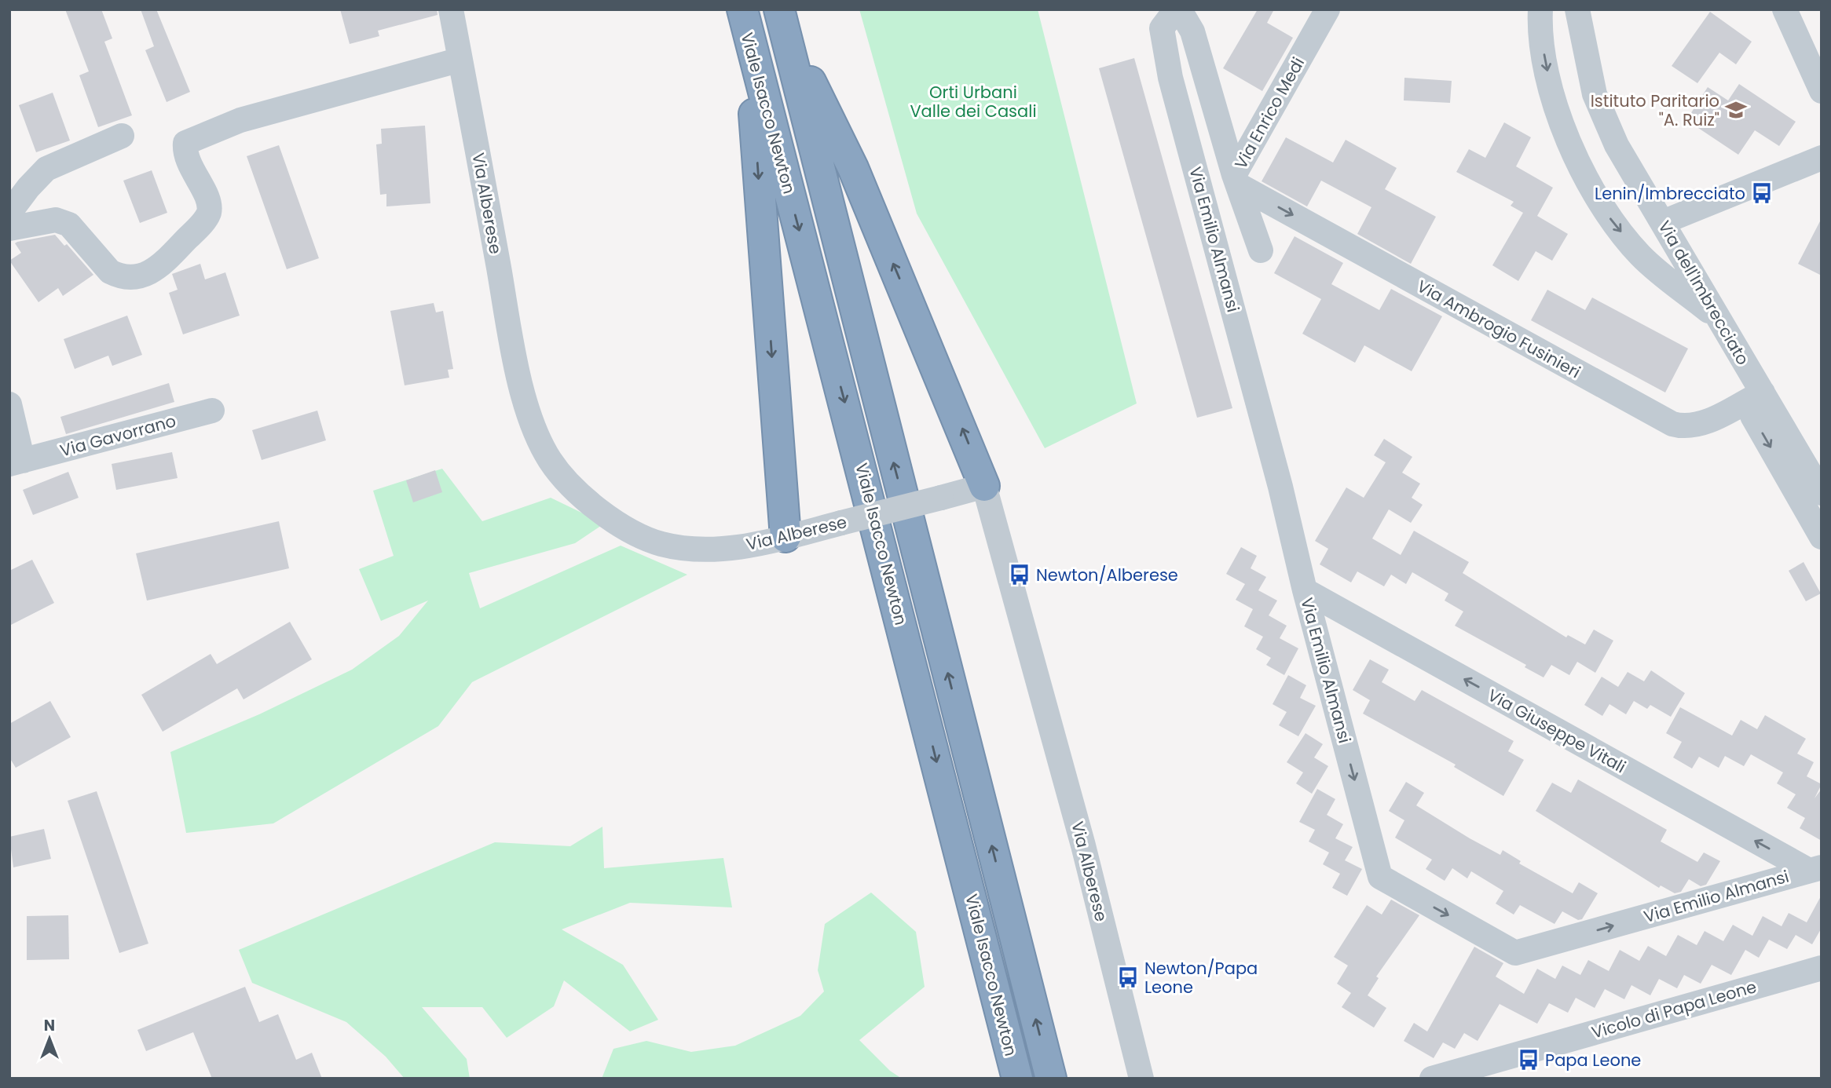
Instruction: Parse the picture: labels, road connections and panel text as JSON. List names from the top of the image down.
{
  "streets": {
    "highway": ["Viale Isacco Newton"],
    "street": [
      "Via Enrico Medi",
      "Via Alberese",
      "Via Emilio Almansi",
      "Via dell'Imbrecciato",
      "Via Ambrogio Fusinieri",
      "Via Gavorrano",
      "Via Giuseppe Vitali",
      "Vicolo di Papa Leone"
    ]
  },
  "crossings": [
    ["Via Enrico Medi", "Via Emilio Almansi"],
    ["Via Enrico Medi", "Via Ambrogio Fusinieri"],
    ["Via Emilio Almansi", "Via Giuseppe Vitali"],
    ["Via dell'Imbrecciato", "Via Ambrogio Fusinieri"]
  ],
  "one_way": ["Via Ambrogio Fusinieri", "Via Giuseppe Vitali"],
  "parks": ["Orti Urbani Valle dei Casali"],
  "places": {
    "school or university": ["Istituto Paritario \"A. Ruiz\""],
    "bus stop": [
      "Lenin/Imbrecciato",
      "Newton/Alberese",
      "Newton/Papa Leone",
      "Papa Leone"
    ]
  },
  "north": "top"
}
